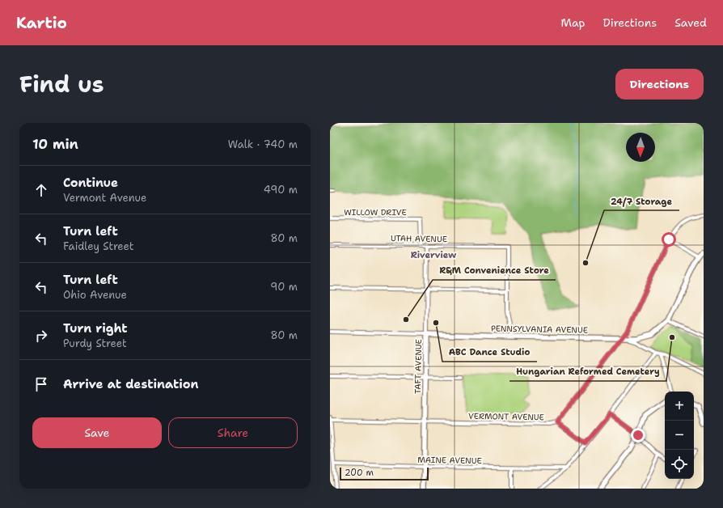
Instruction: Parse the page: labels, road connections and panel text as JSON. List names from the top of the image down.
{
  "streets": {
    "street": [
      "WILLOW DRIVE",
      "UTAH AVENUE",
      "PENNSYLVANIA AVENUE",
      "TAFT AVENUE",
      "VERMONT AVENUE",
      "MAINE AVENUE"
    ]
  },
  "crossings": [
    ["WILLOW DRIVE", "UTAH AVENUE"],
    ["UTAH AVENUE", "TAFT AVENUE"],
    ["PENNSYLVANIA AVENUE", "TAFT AVENUE"],
    ["TAFT AVENUE", "VERMONT AVENUE"],
    ["TAFT AVENUE", "MAINE AVENUE"]
  ],
  "districts": ["Riverview"],
  "places": [
    "24/7 Storage",
    "R&M Convenience Store",
    "ABC Dance Studio",
    "Hungarian Reformed Cemetery"
  ],
  "scale_bar": "200 m",
  "north": "bottom",
  "page": {
    "header": "Kartio",
    "nav": ["Map", "Directions", "Saved"],
    "title": "Find us",
    "buttons": [
      "Directions",
      ["Save", "Share"]
    ],
    "heading": ["10 min", "Walk · 740 m"],
    "list": [
      ["Continue", "Vermont Avenue", "490 m"],
      ["Turn left", "Faidley Street", "80 m"],
      ["Turn left", "Ohio Avenue", "90 m"],
      ["Turn right", "Purdy Street", "80 m"],
      "Arrive at destination"
    ],
    "map_buttons": ["+", "−"],
    "scale": "200 m"
  }
}
